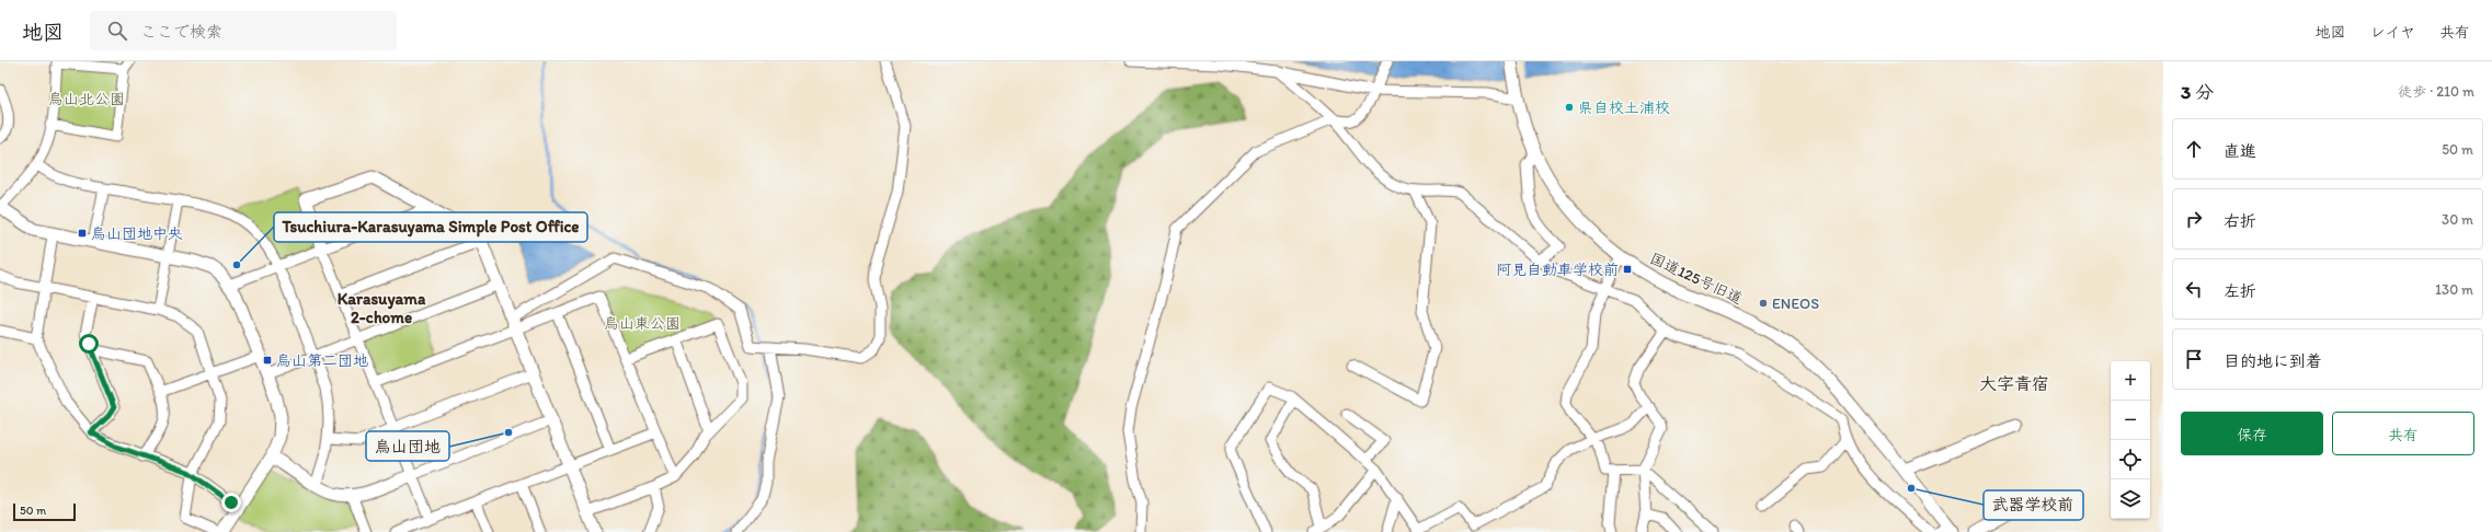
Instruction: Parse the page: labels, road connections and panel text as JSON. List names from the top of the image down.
{
  "streets": {
    "street": ["国道125号旧道"]
  },
  "districts": ["Karasuyama 2-chome", "大字青宿"],
  "parks": ["烏山北公園", "烏山東公園"],
  "places": {
    "other": [
      "県自校土浦校",
      "Tsuchiura-Karasuyama Simple Post Office",
      "ENEOS",
      "烏山団地",
      "武器学校前"
    ],
    "transit": ["烏山団地中央", "阿見自動車学校前", "烏山第二団地"]
  },
  "scale_bar": "50 m",
  "page": {
    "header": "地図",
    "search": "ここで検索",
    "nav": ["地図", "レイヤ", "共有"],
    "heading": ["3 分", "徒歩 · 210 m"],
    "list": [
      ["直進", "50 m"],
      ["右折", "30 m"],
      ["左折", "130 m"],
      "目的地に到着"
    ],
    "map_buttons": ["+", "−"],
    "buttons": ["保存", "共有"],
    "scale": "50 m"
  }
}
